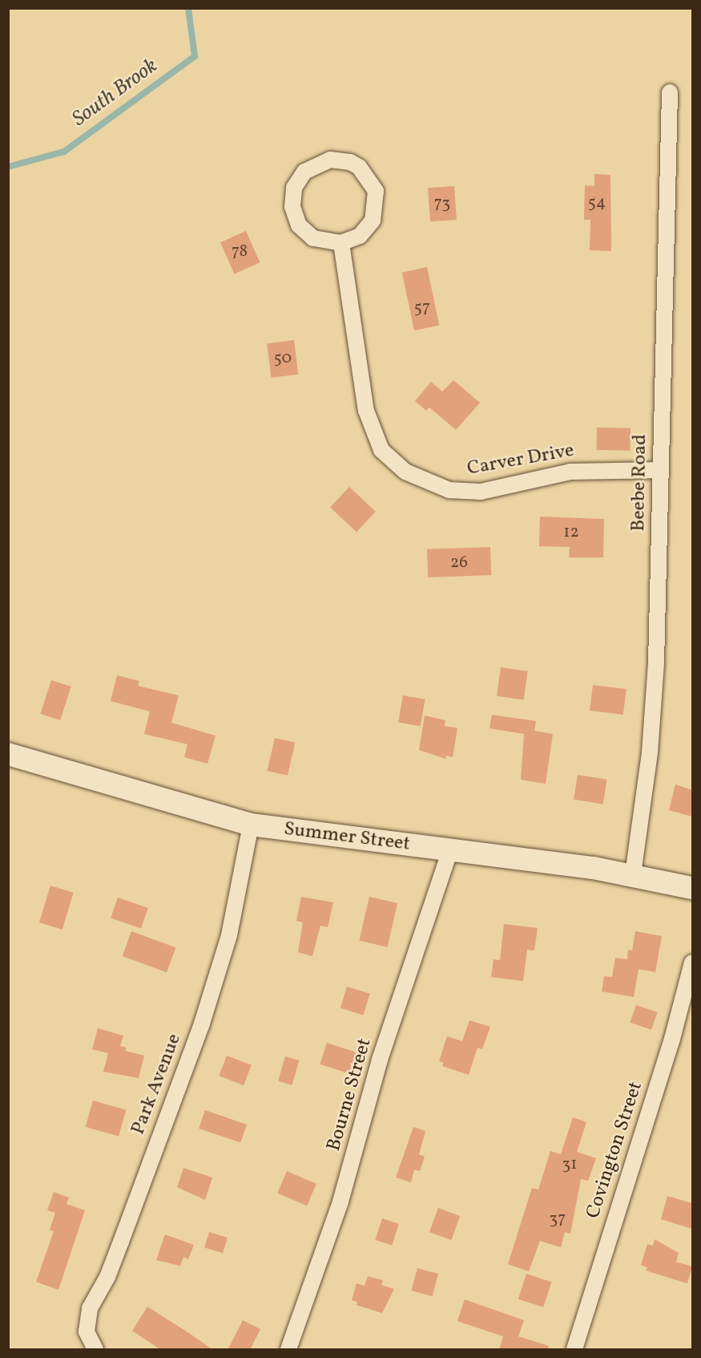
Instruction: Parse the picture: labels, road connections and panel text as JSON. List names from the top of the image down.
{
  "streets": {
    "main road": ["Summer Street"],
    "street": [
      "Carver Drive",
      "Beebe Road",
      "Park Avenue",
      "Bourne Street",
      "Covington Street"
    ]
  },
  "crossings": [
    ["Carver Drive", "Beebe Road"],
    ["Beebe Road", "Summer Street"],
    ["Summer Street", "Park Avenue"],
    ["Summer Street", "Bourne Street"]
  ],
  "water": ["South Brook"],
  "house_numbers": [
    "54",
    "73",
    "78",
    "57",
    "50",
    "12",
    "26",
    "31",
    "37"
  ]
}
